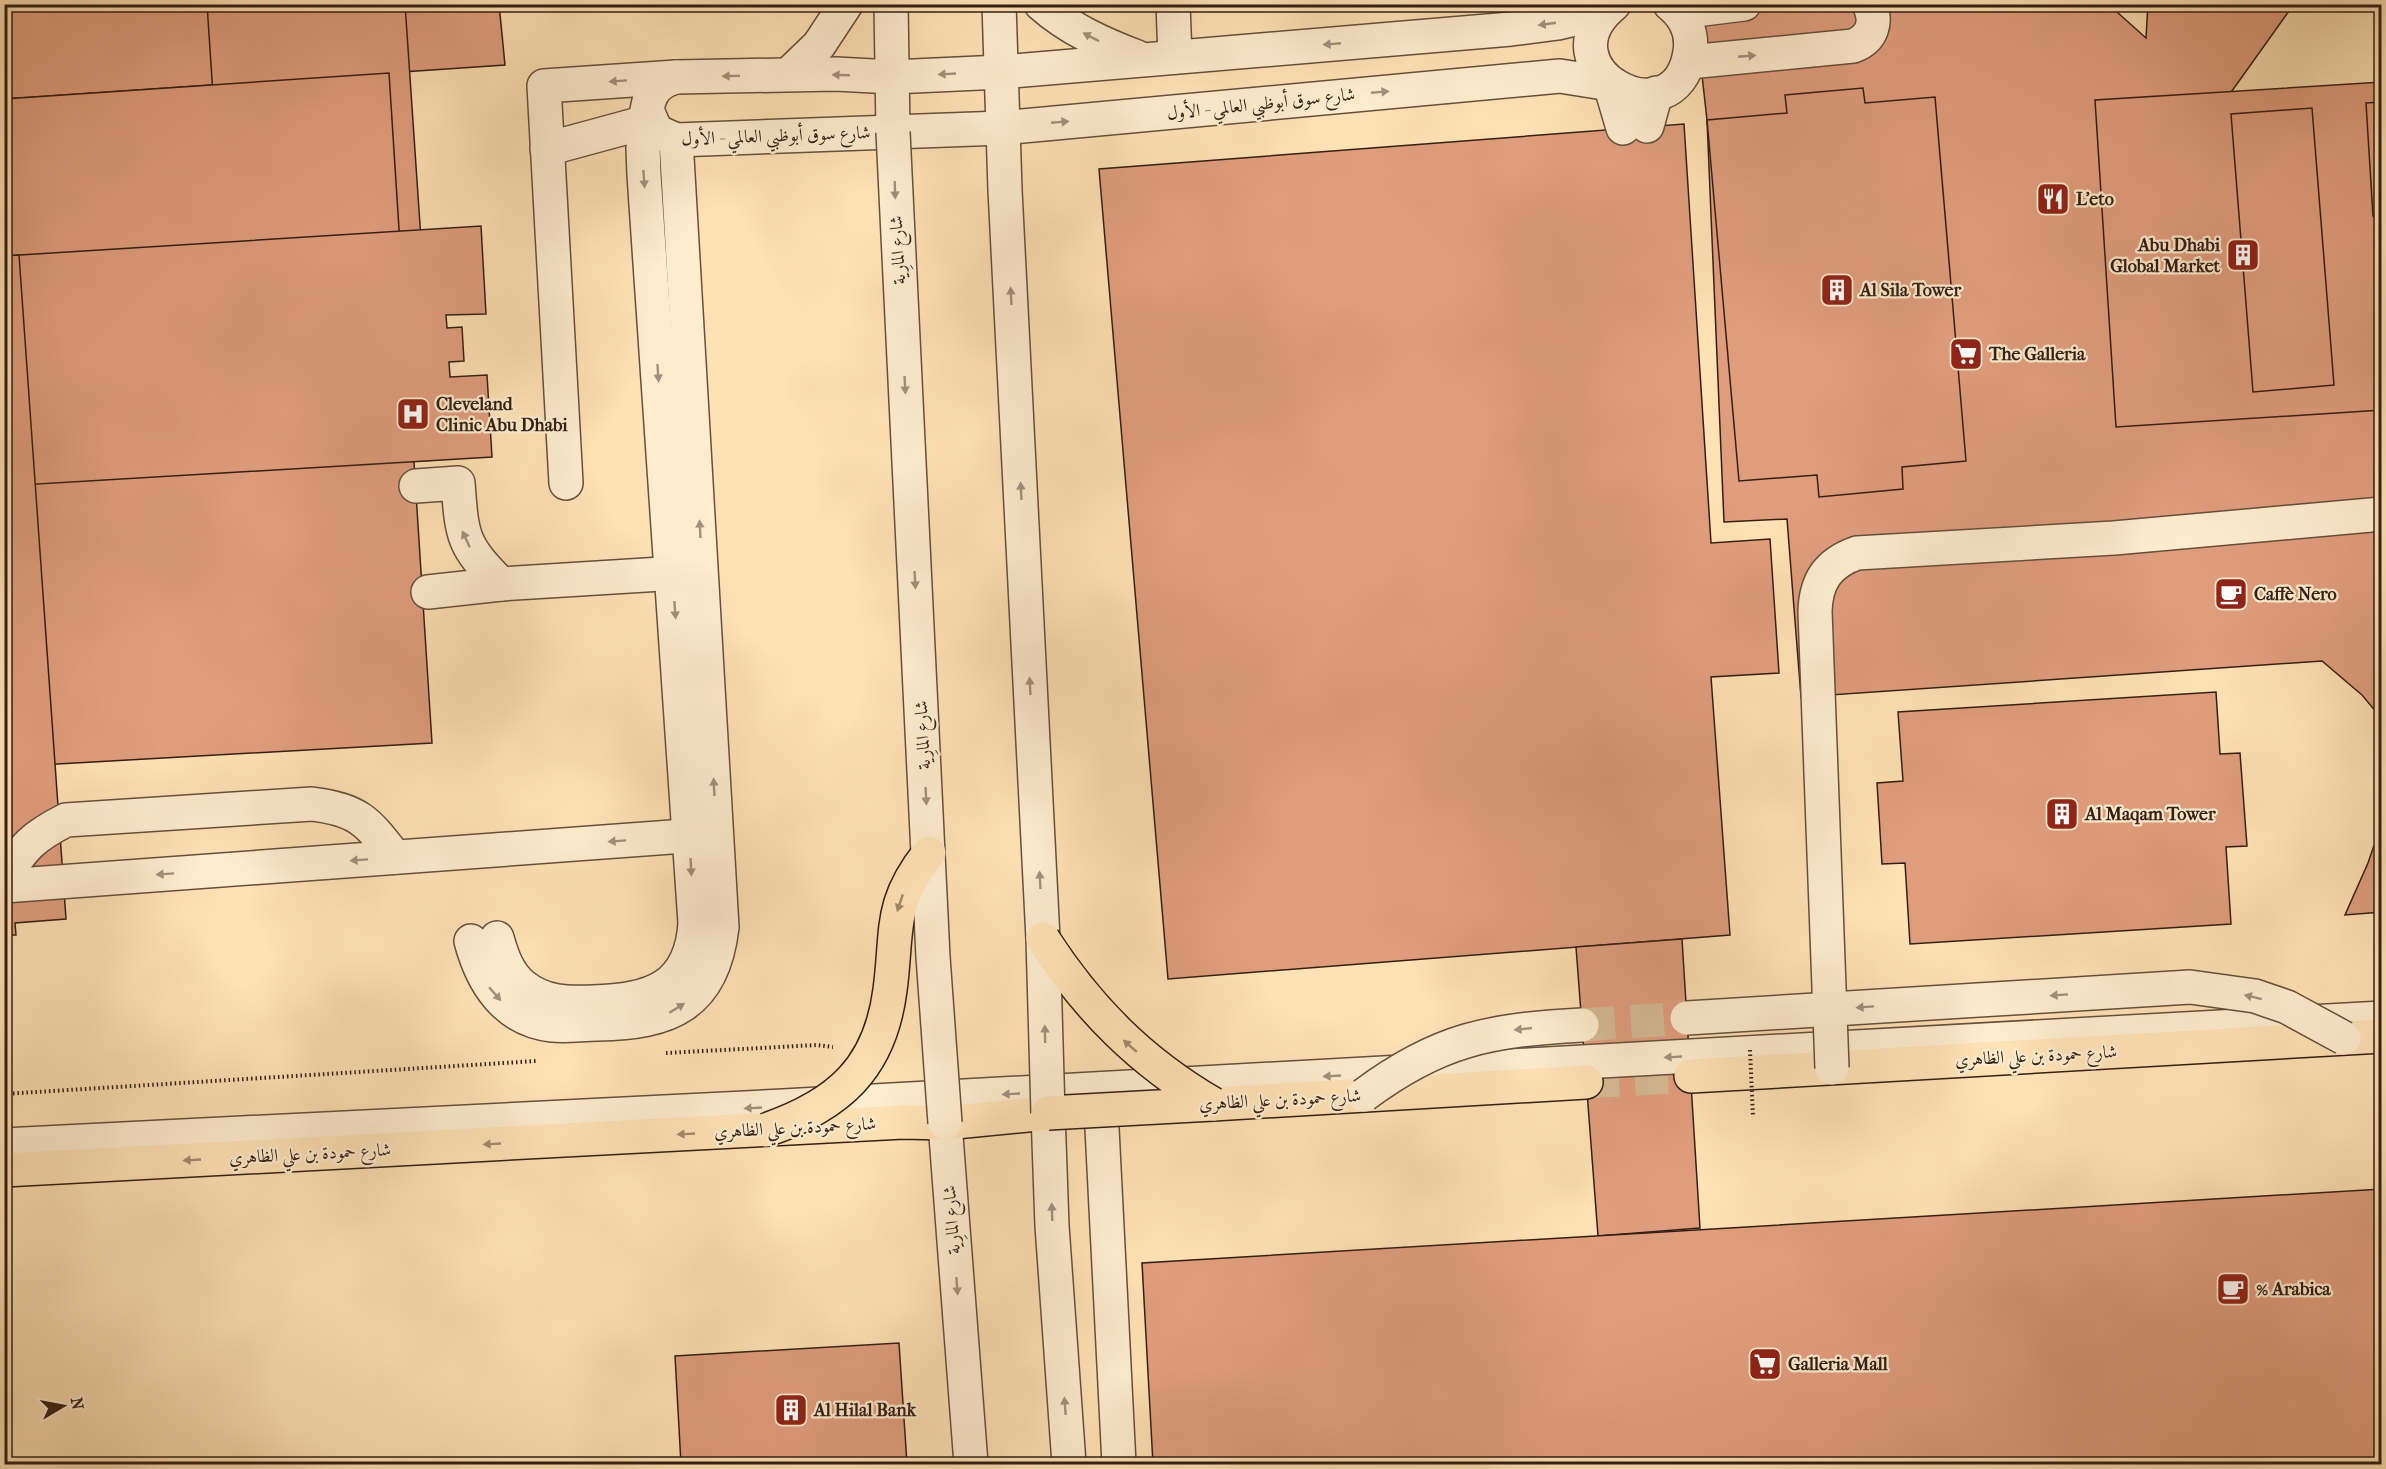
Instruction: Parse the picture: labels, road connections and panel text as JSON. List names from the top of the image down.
{
  "streets": {
    "main road": ["شارع حمودة بن علي الظاهري"],
    "street": ["شارع سوق أبوظبي العالمي - الأول", "شارع المارِية"]
  },
  "crossings": [
    ["شارع سوق أبوظبي العالمي - الأول", "شارع المارِية"],
    ["شارع المارِية", "شارع حمودة بن علي الظاهري"]
  ],
  "places": {
    "restaurant": ["L’eto"],
    "building": [
      "Abu Dhabi Global Market",
      "Al Sila Tower",
      "Al Maqam Tower",
      "Al Hilal Bank"
    ],
    "supermarket": ["The Galleria", "Galleria Mall"],
    "hospital": ["Cleveland Clinic Abu Dhabi"],
    "cafe": ["Caffè Nero", "% Arabica"]
  },
  "north": "right"
}
